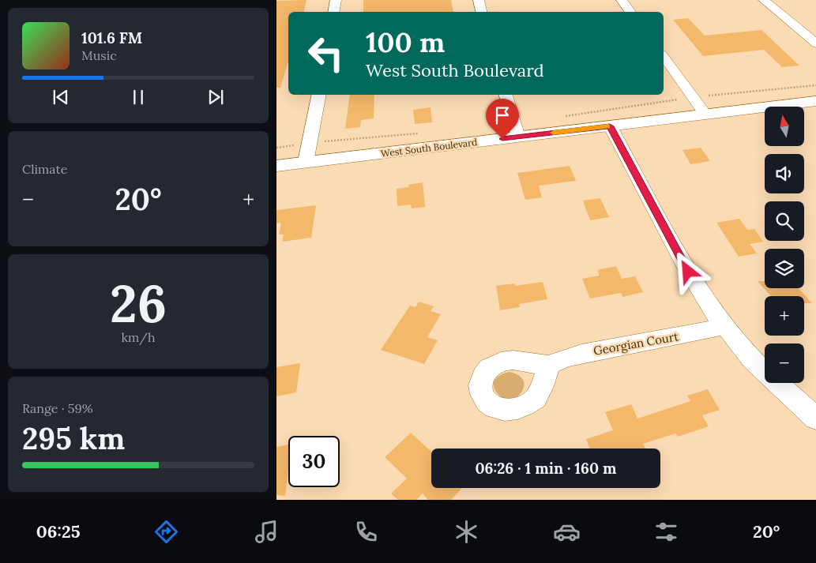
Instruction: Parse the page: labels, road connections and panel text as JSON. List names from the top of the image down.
{
  "streets": {
    "street": ["West South Boulevard", "Georgian Court"]
  },
  "north": "top",
  "page": {
    "turn": ["100 m", "West South Boulevard"],
    "song": ["101.6 FM", "Music"],
    "map_buttons": ["+", "−"],
    "tile": [
      "Climate",
      ["26", "km/h"],
      ["Range · 59%", "295 km"]
    ],
    "heat": ["−", "20°", "+"],
    "limit": "30",
    "trip": "06:26 · 1 min · 160 m",
    "tabs": ["06:25", "20°"]
  }
}
